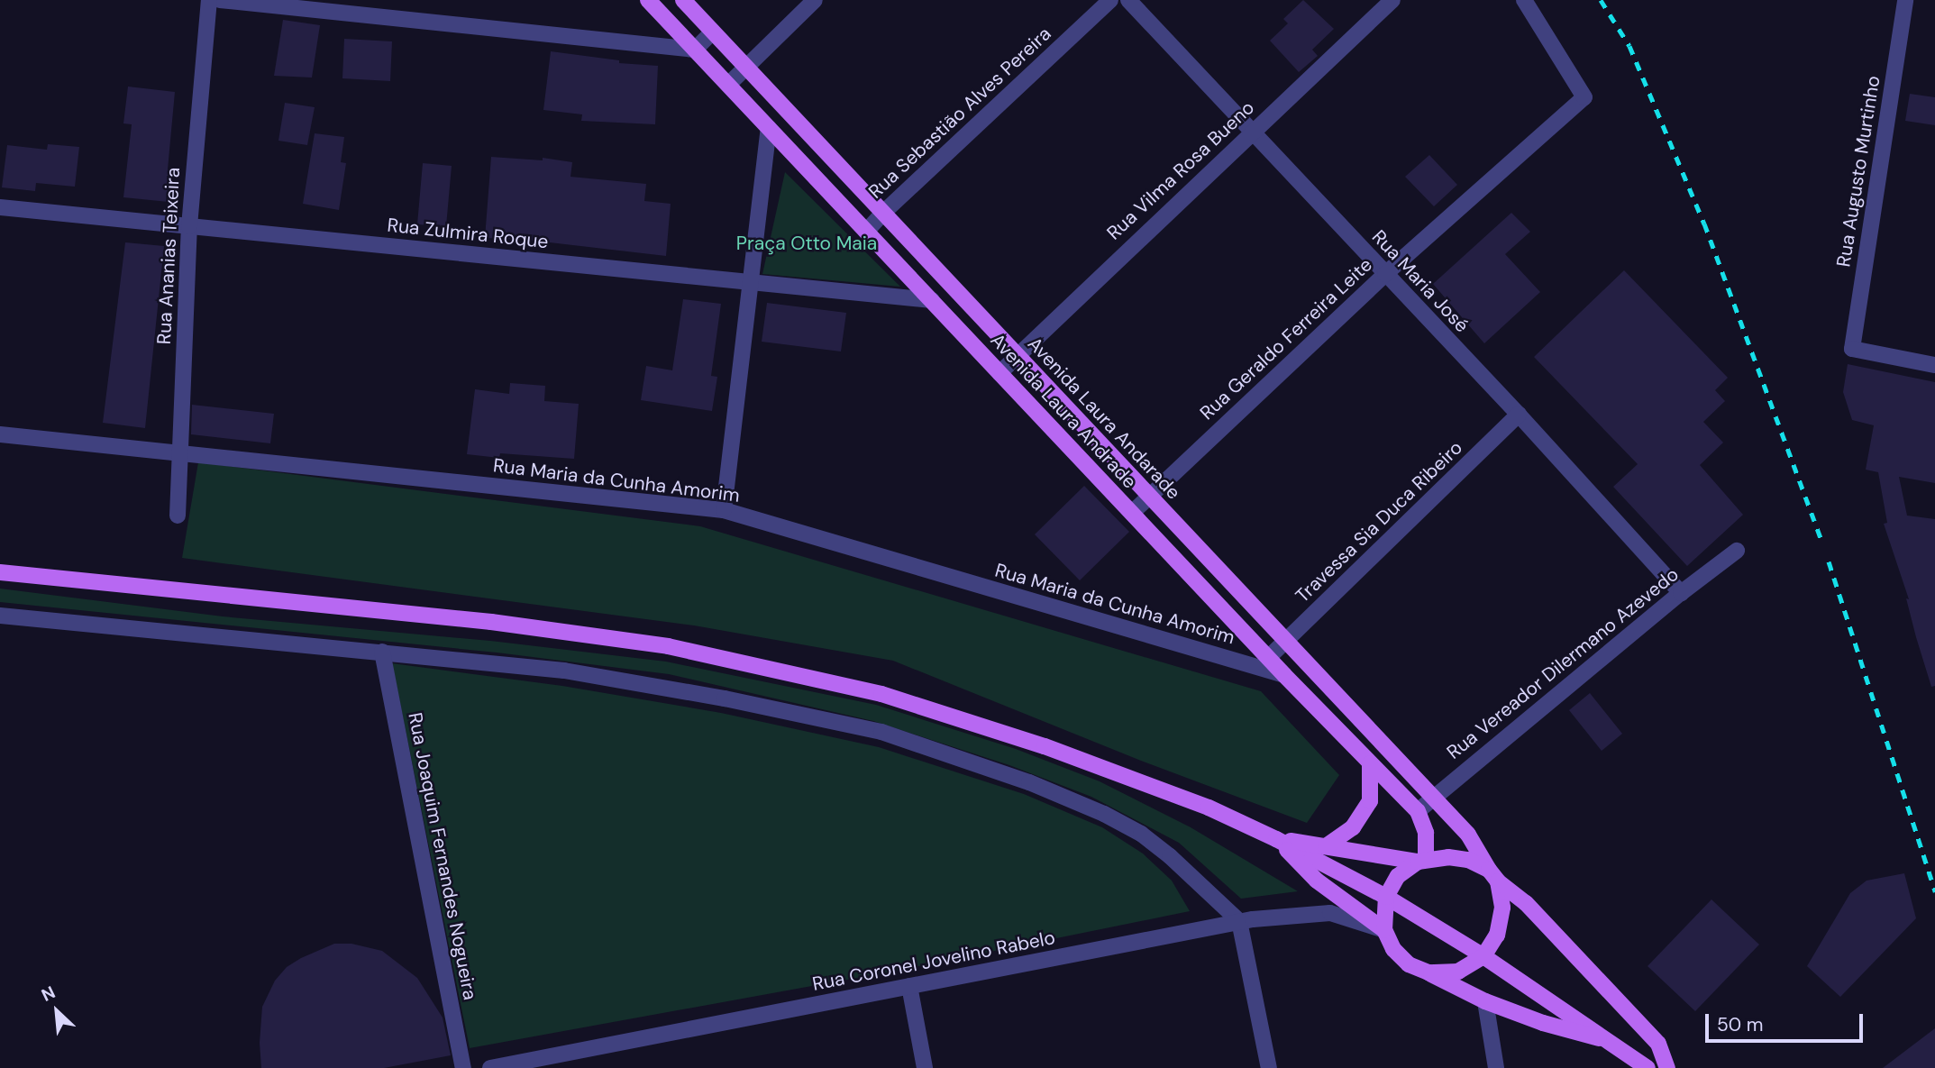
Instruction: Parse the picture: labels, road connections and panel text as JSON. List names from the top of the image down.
{
  "streets": {
    "main road": ["Avenida Laura Andrade", "Avenida Laura Andarade"],
    "street": [
      "Rua Sebastião Alves Pereira",
      "Rua Vilma Rosa Bueno",
      "Rua Augusto Murtinho",
      "Rua Zulmira Roque",
      "Rua Ananias Teixeira",
      "Rua Maria José",
      "Rua Geraldo Ferreira Leite",
      "Rua Maria da Cunha Amorim",
      "Travessa Sia Duca Ribeiro",
      "Rua Vereador Dilermano Azevedo",
      "Rua Joaquim Fernandes Nogueira",
      "Rua Coronel Jovelino Rabelo"
    ]
  },
  "crossings": [
    ["Rua Sebastião Alves Pereira", "Avenida Laura Andrade"],
    ["Rua Sebastião Alves Pereira", "Avenida Laura Andarade"],
    ["Rua Vilma Rosa Bueno", "Rua Maria José"],
    ["Rua Vilma Rosa Bueno", "Avenida Laura Andrade"],
    ["Rua Vilma Rosa Bueno", "Avenida Laura Andarade"],
    ["Rua Zulmira Roque", "Rua Ananias Teixeira"],
    ["Rua Zulmira Roque", "Avenida Laura Andrade"],
    ["Rua Ananias Teixeira", "Rua Maria da Cunha Amorim"],
    ["Rua Maria José", "Rua Geraldo Ferreira Leite"],
    ["Rua Maria José", "Travessa Sia Duca Ribeiro"],
    ["Rua Maria José", "Rua Vereador Dilermano Azevedo"],
    ["Rua Geraldo Ferreira Leite", "Avenida Laura Andrade"],
    ["Rua Geraldo Ferreira Leite", "Avenida Laura Andarade"],
    ["Avenida Laura Andrade", "Rua Maria da Cunha Amorim"],
    ["Avenida Laura Andrade", "Travessa Sia Duca Ribeiro"],
    ["Avenida Laura Andrade", "Rua Vereador Dilermano Azevedo"],
    ["Avenida Laura Andarade", "Travessa Sia Duca Ribeiro"],
    ["Avenida Laura Andarade", "Rua Vereador Dilermano Azevedo"]
  ],
  "parks": ["Praça Otto Maia"],
  "scale_bar": "50 m",
  "north": "top left"
}
